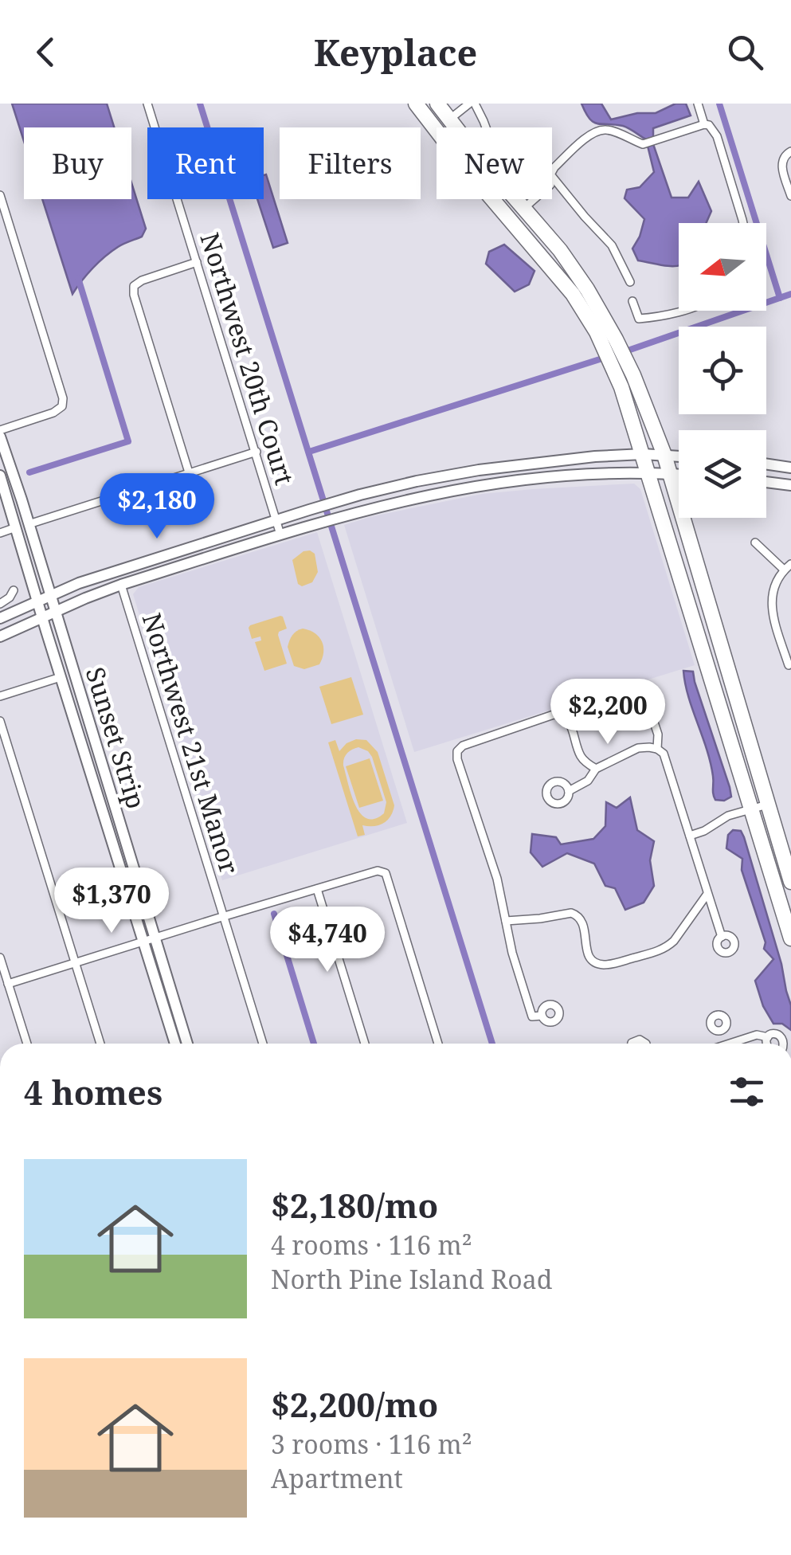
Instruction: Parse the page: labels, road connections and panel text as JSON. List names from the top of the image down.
{
  "streets": {
    "main road": ["Sunset Strip"],
    "street": ["Northwest 20th Court", "Northwest 21st Manor"]
  },
  "north": "left",
  "page": {
    "header": "Keyplace",
    "chip": [
      "Buy",
      "Rent",
      "Filters",
      "New"
    ],
    "price": [
      "$2,180",
      "$2,200",
      "$1,370",
      "$4,740"
    ],
    "heading": "4 homes",
    "list": [
      {
        "name": "$2,180/mo",
        "note": "4 rooms · 116 m² · North Pine Island Road"
      },
      {
        "name": "$2,200/mo",
        "note": "3 rooms · 116 m² · Apartment"
      }
    ]
  }
}
